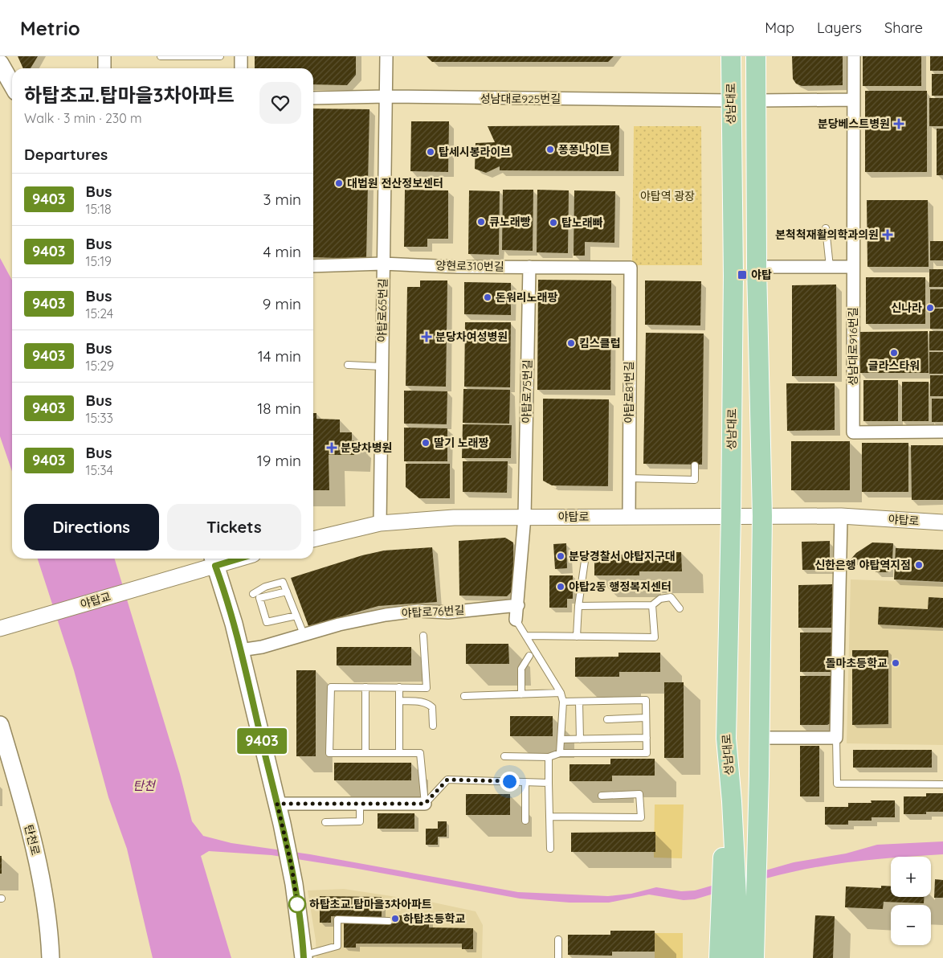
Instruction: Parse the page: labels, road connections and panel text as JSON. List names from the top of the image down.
{
  "streets": {
    "main road": ["성남대로", "탄천로"],
    "street": [
      "성남대로925번길",
      "양현로310번길",
      "야탑로65번길",
      "성남대로916번길",
      "야탑로75번길",
      "야탑로81번길",
      "야탑로",
      "야탑교",
      "야탑로76번길"
    ]
  },
  "crossings": [
    ["성남대로925번길", "성남대로"],
    ["성남대로925번길", "야탑로65번길"],
    ["성남대로", "야탑로"],
    ["양현로310번길", "야탑로65번길"],
    ["양현로310번길", "야탑로75번길"],
    ["양현로310번길", "야탑로81번길"],
    ["야탑로65번길", "야탑로"],
    ["야탑로75번길", "야탑로"],
    ["야탑로81번길", "야탑로"]
  ],
  "water": ["탄천"],
  "parks": ["야탑역 광장"],
  "places": {
    "health": [
      "분당베스트병원",
      "본척척재활의학과의원",
      "분당차여성병원",
      "분당차병원"
    ],
    "other": [
      "퐁퐁나이트",
      "탑세시봉라이브",
      "대법원 전산정보센터",
      "큐노래빵",
      "탑노래빠",
      "돈워리노래팡",
      "신나라",
      "킴스클럽",
      "글라스타워",
      "딸기 노래짱",
      "분당경찰서 야탑지구대",
      "신한은행 야탑역지점",
      "야탑2동 행정복지센터",
      "돌마초등학교",
      "하탑초교.탑마을3차아파트",
      "하탑초등학교"
    ],
    "transit": ["야탑"]
  },
  "lines": ["bus line 9403"],
  "page": {
    "header": "Metrio",
    "nav": ["Map", "Layers", "Share"],
    "on_map": "9403",
    "heading": [
      ["하탑초교.탑마을3차아파트", "Walk · 3 min · 230 m"],
      "Departures"
    ],
    "list": [
      {
        "mark": "9403",
        "name": "Bus",
        "note": "15:18",
        "value": "3 min"
      },
      {
        "mark": "9403",
        "name": "Bus",
        "note": "15:19",
        "value": "4 min"
      },
      {
        "mark": "9403",
        "name": "Bus",
        "note": "15:24",
        "value": "9 min"
      },
      {
        "mark": "9403",
        "name": "Bus",
        "note": "15:29",
        "value": "14 min"
      },
      {
        "mark": "9403",
        "name": "Bus",
        "note": "15:33",
        "value": "18 min"
      },
      {
        "mark": "9403",
        "name": "Bus",
        "note": "15:34",
        "value": "19 min"
      }
    ],
    "buttons": ["Directions", "Tickets"],
    "map_buttons": ["+", "−"]
  }
}
